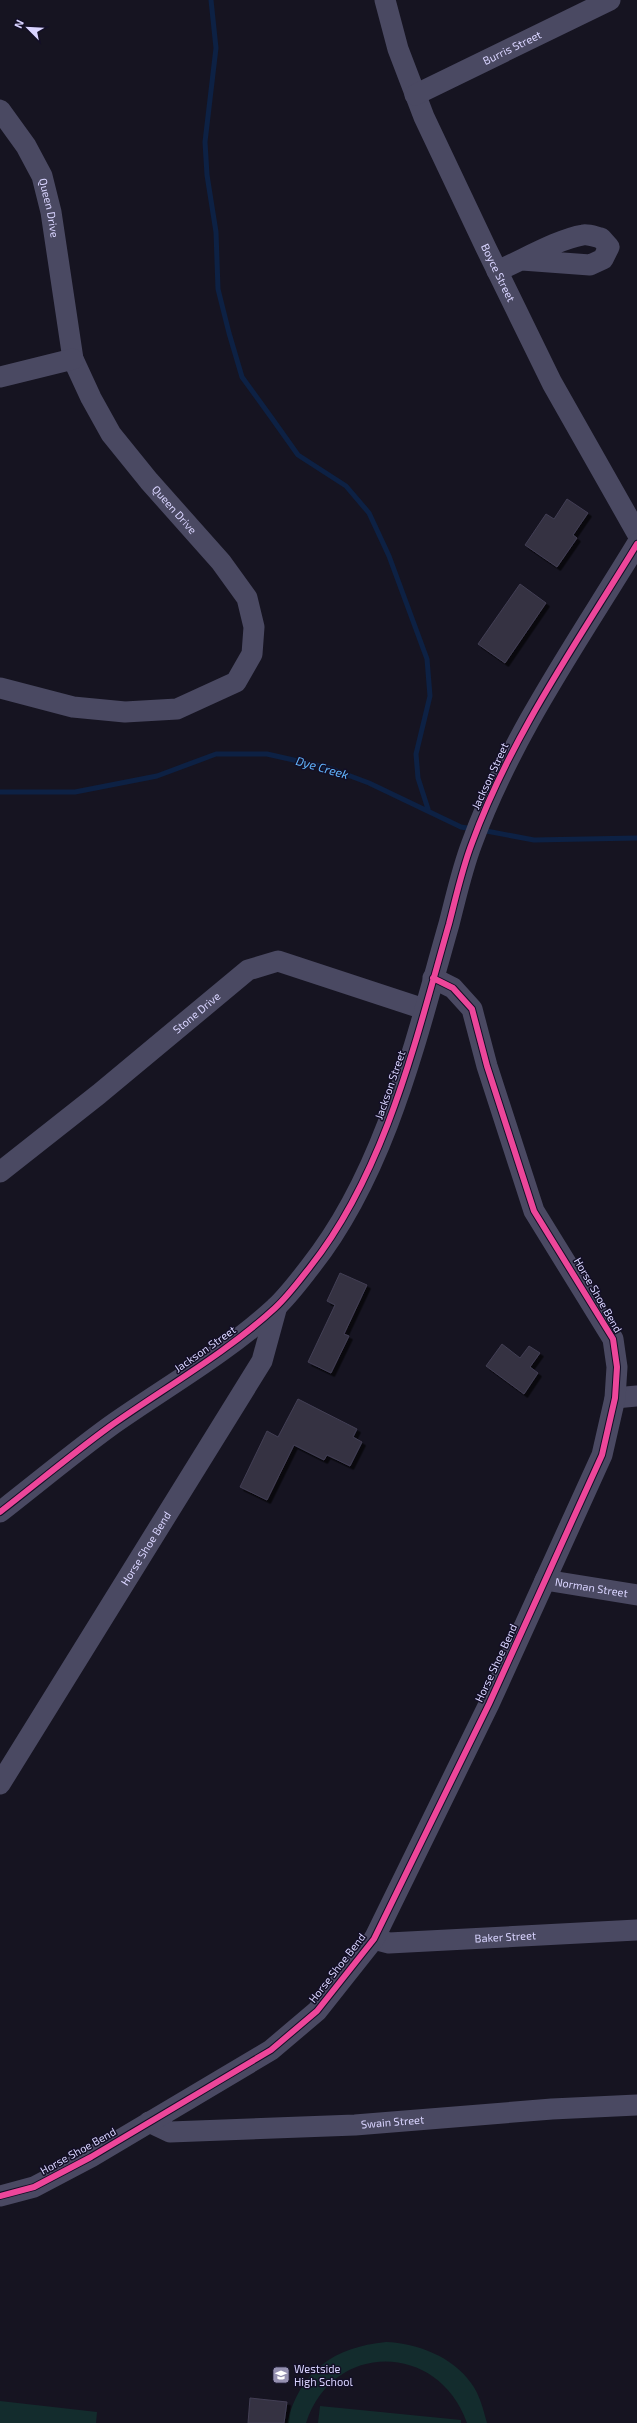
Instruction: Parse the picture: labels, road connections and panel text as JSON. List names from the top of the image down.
{
  "streets": {
    "street": [
      "Burris Street",
      "Queen Drive",
      "Boyce Street",
      "Jackson Street",
      "Stone Drive",
      "Horse Shoe Bend",
      "Norman Street",
      "Baker Street",
      "Swain Street"
    ]
  },
  "crossings": [
    ["Burris Street", "Boyce Street"],
    ["Jackson Street", "Stone Drive"],
    ["Jackson Street", "Horse Shoe Bend"],
    ["Horse Shoe Bend", "Norman Street"],
    ["Horse Shoe Bend", "Baker Street"],
    ["Horse Shoe Bend", "Swain Street"]
  ],
  "water": ["Dye Creek"],
  "places": {
    "school or university": ["Westside High School"]
  },
  "north": "top left"
}
